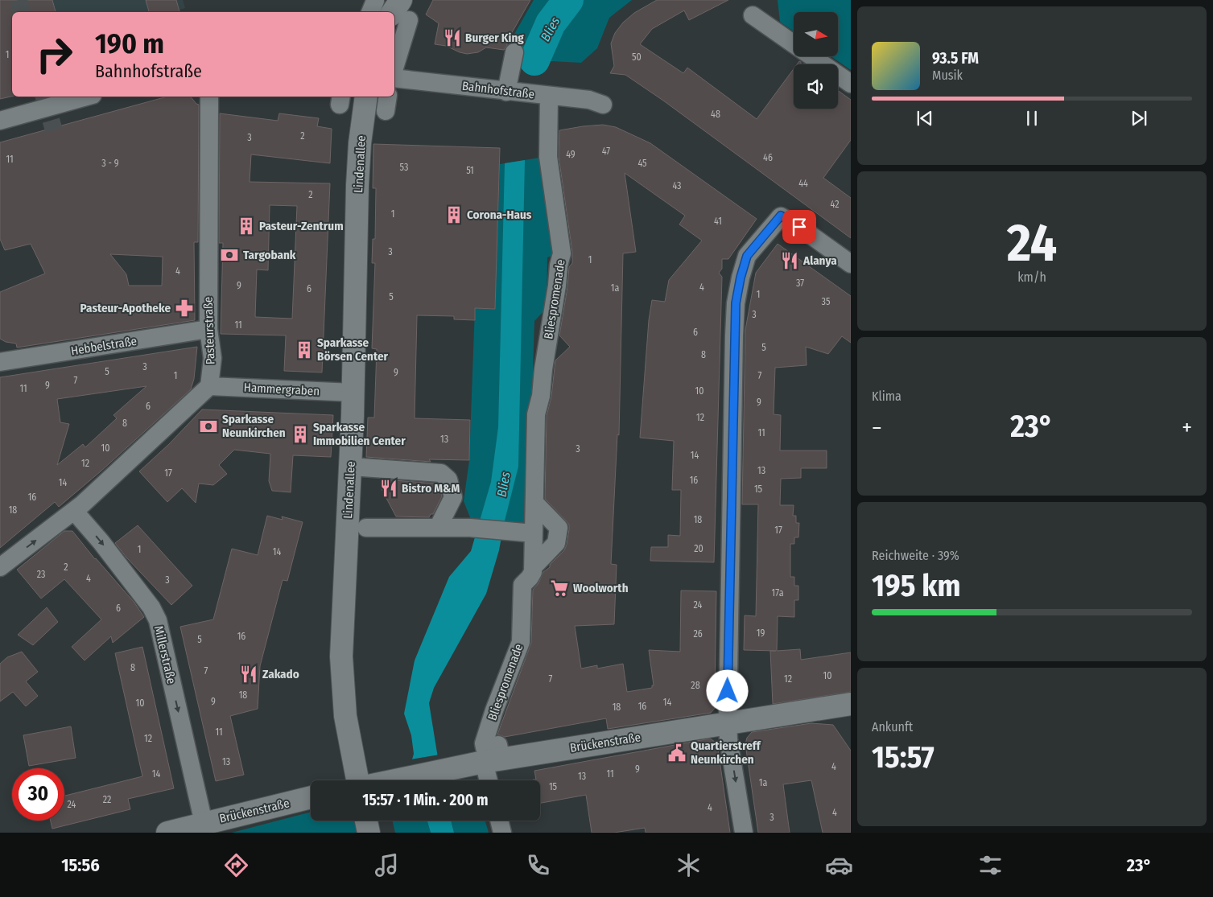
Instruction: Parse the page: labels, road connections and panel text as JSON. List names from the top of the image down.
{
  "streets": {
    "main road": ["Lindenallee", "Brückenstraße"],
    "street": [
      "Bahnhofstraße",
      "Bliespromenade",
      "Pasteurstraße",
      "Hebbelstraße",
      "Hammergraben",
      "Millerstraße"
    ]
  },
  "crossings": [
    ["Bahnhofstraße", "Bliespromenade"],
    ["Lindenallee", "Hammergraben"],
    ["Bliespromenade", "Brückenstraße"],
    ["Pasteurstraße", "Hebbelstraße"],
    ["Pasteurstraße", "Hammergraben"],
    ["Millerstraße", "Brückenstraße"]
  ],
  "one_way": ["Millerstraße"],
  "water": ["Blies"],
  "places": {
    "restaurant": [
      "Burger King",
      "Alanya",
      "Bistro M&M",
      "Zakado"
    ],
    "building": [
      "Corona-Haus",
      "Pasteur-Zentrum",
      "Sparkasse Börsen Center",
      "Sparkasse Immobilien Center"
    ],
    "bank": ["Targobank", "Sparkasse Neunkirchen"],
    "pharmacy": ["Pasteur-Apotheke"],
    "supermarket": ["Woolworth"],
    "public building": ["Quartierstreff Neunkirchen"]
  },
  "house_numbers": [
    "1",
    "50",
    "48",
    "2",
    "3",
    "47",
    "49",
    "46",
    "11",
    "3 - 9",
    "45",
    "53",
    "51",
    "44",
    "43",
    "2",
    "42",
    "1",
    "41",
    "3",
    "1",
    "4",
    "37",
    "9",
    "4",
    "1a",
    "6",
    "1",
    "5",
    "35",
    "3",
    "11",
    "6",
    "5",
    "8",
    "3",
    "5",
    "9",
    "1",
    "7",
    "7",
    "9",
    "11",
    "10",
    "9",
    "6",
    "12",
    "8",
    "11",
    "13",
    "10",
    "3",
    "14",
    "12",
    "13",
    "17",
    "16",
    "14",
    "15",
    "16",
    "18",
    "18",
    "17",
    "20",
    "1",
    "14",
    "2",
    "23",
    "4",
    "3",
    "17a",
    "24",
    "6",
    "19",
    "26",
    "16",
    "5",
    "8",
    "7",
    "10",
    "7",
    "12",
    "28",
    "18",
    "9",
    "14",
    "10",
    "16",
    "18",
    "11",
    "12",
    "13",
    "4",
    "9",
    "14",
    "11",
    "13",
    "1a",
    "15",
    "22",
    "24",
    "4",
    "4",
    "3"
  ],
  "north": "right",
  "page": {
    "turn": ["190 m", "Bahnhofstraße"],
    "song": ["93.5 FM", "Musik"],
    "tile": [
      ["24", "km/h"],
      "Klima",
      ["Reichweite · 39%", "195 km"],
      ["Ankunft", "15:57"]
    ],
    "heat": ["−", "23°", "+"],
    "limit": "30",
    "trip": "15:57 · 1 Min. · 200 m",
    "tabs": ["15:56", "23°"]
  }
}
